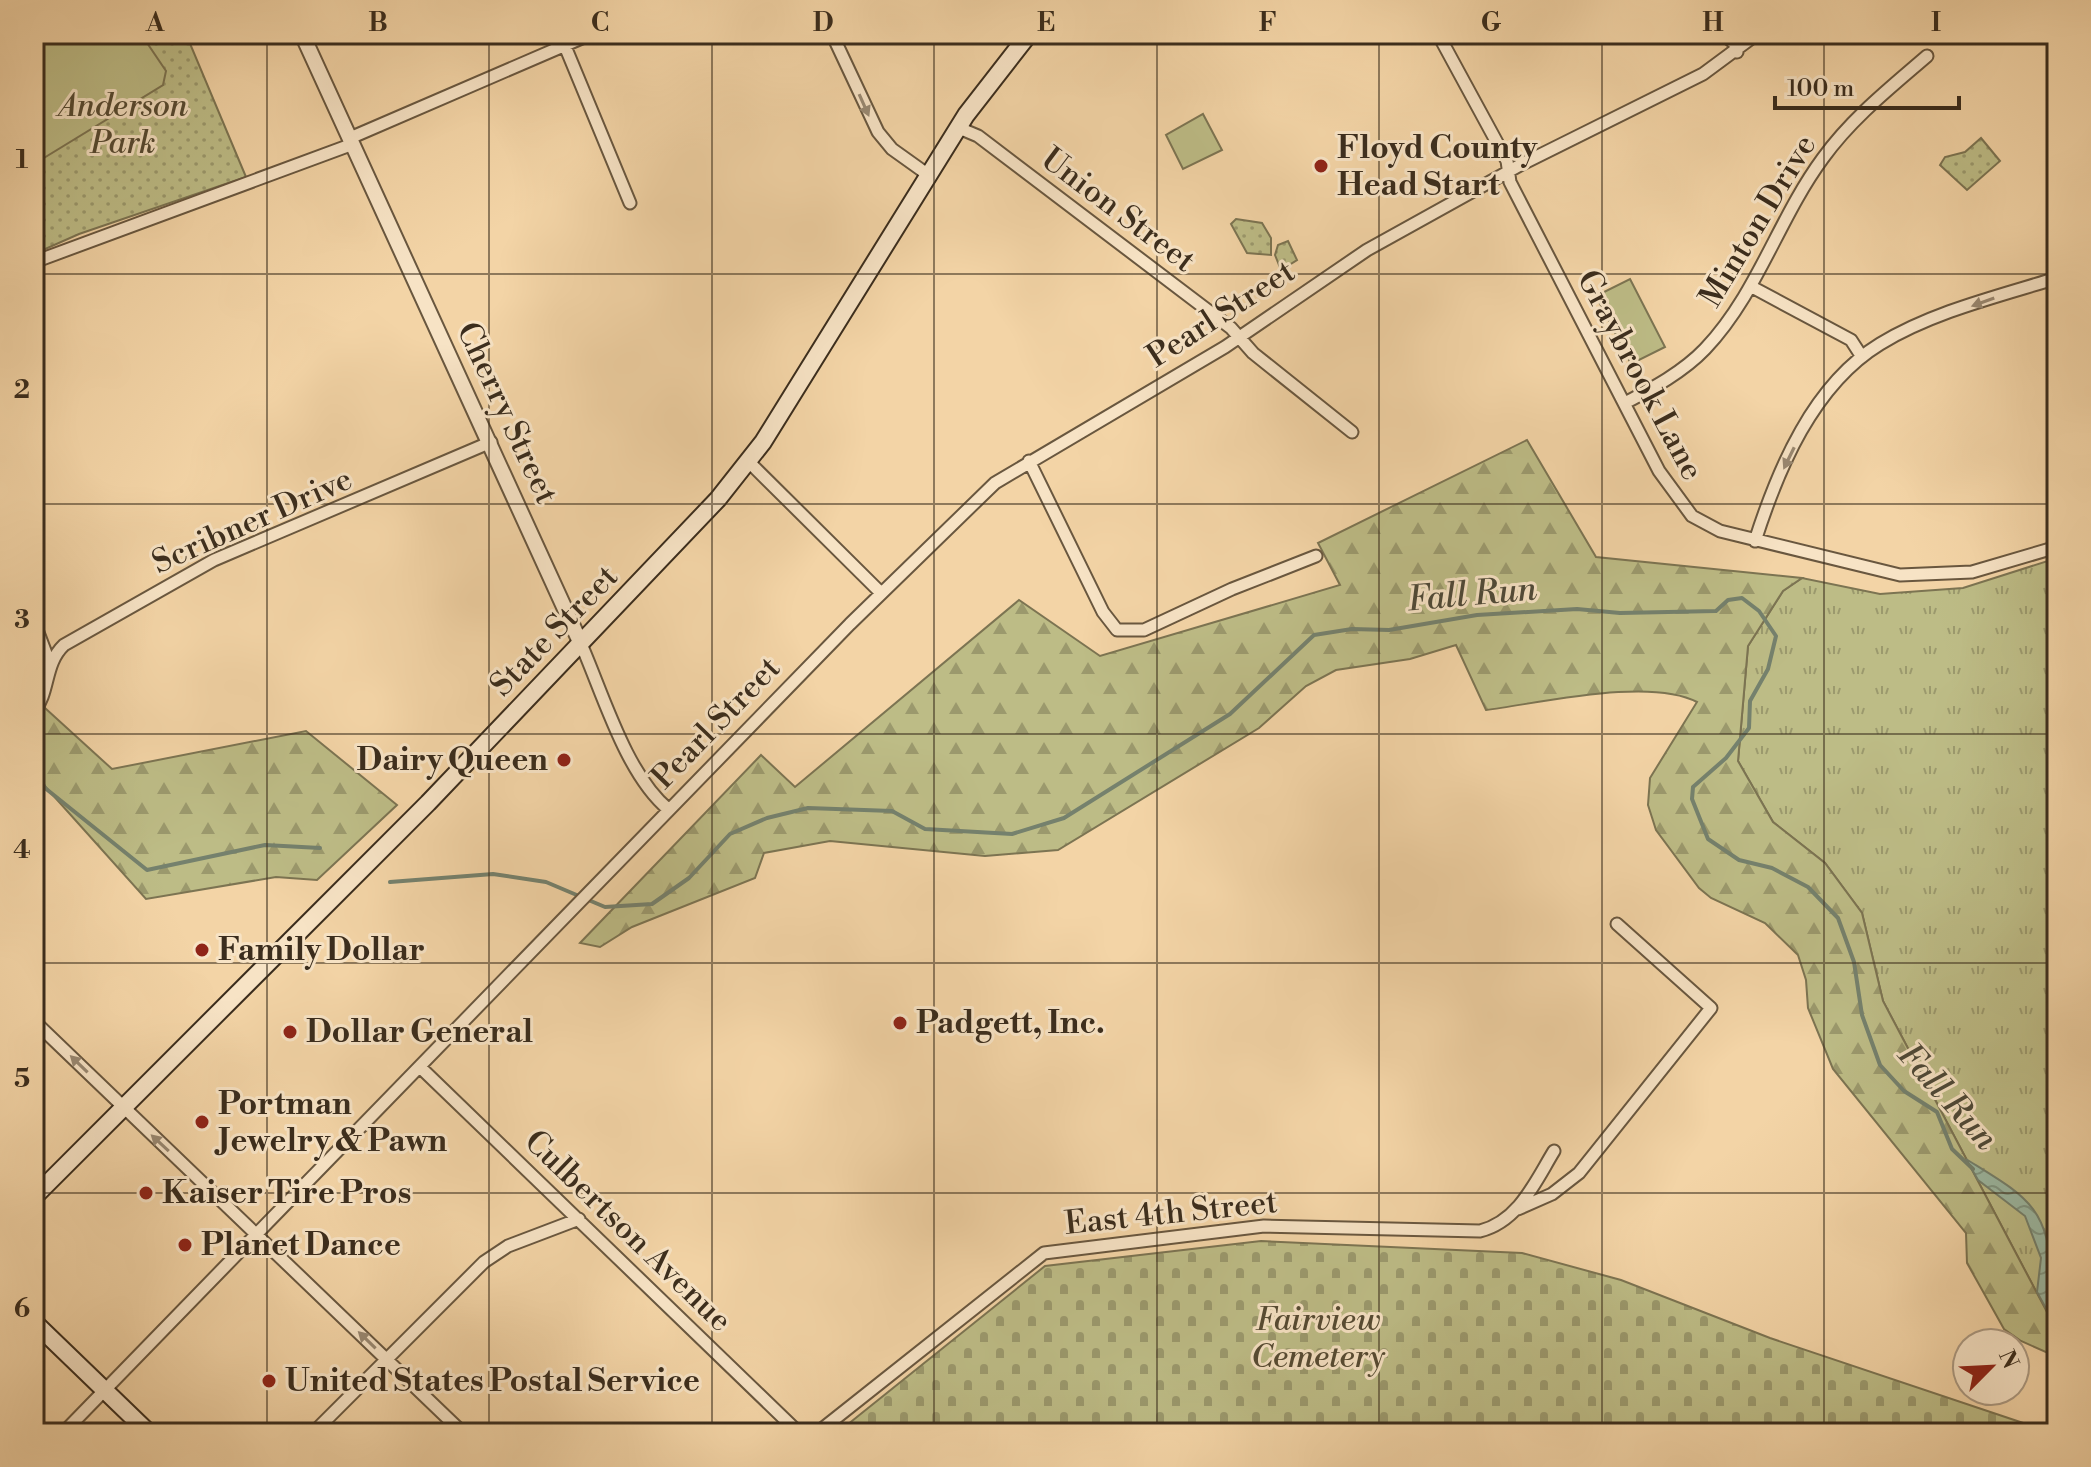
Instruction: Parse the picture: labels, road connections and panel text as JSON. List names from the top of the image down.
{
  "streets": {
    "main road": ["State Street"],
    "street": [
      "Union Street",
      "Minton Drive",
      "Pearl Street",
      "Graybrook Lane",
      "Cherry Street",
      "Scribner Drive",
      "East 4th Street",
      "Culbertson Avenue"
    ]
  },
  "crossings": [
    ["Union Street", "Pearl Street"],
    ["Union Street", "State Street"],
    ["Minton Drive", "Graybrook Lane"],
    ["Pearl Street", "Graybrook Lane"],
    ["Pearl Street", "Cherry Street"],
    ["Pearl Street", "Culbertson Avenue"],
    ["Cherry Street", "Scribner Drive"],
    ["Cherry Street", "State Street"]
  ],
  "water": ["Fall Run"],
  "parks": ["Anderson Park", "Fairview Cemetery"],
  "places": [
    "Floyd County Head Start",
    "Dairy Queen",
    "Family Dollar",
    "Padgett, Inc.",
    "Dollar General",
    "Portman Jewelry & Pawn",
    "Kaiser Tire Pros",
    "Planet Dance",
    "United States Postal Service"
  ],
  "scale_bar": "100 m",
  "north": "top right",
  "grid": {
    "columns": [
      "A",
      "B",
      "C",
      "D",
      "E",
      "F",
      "G",
      "H",
      "I"
    ],
    "rows": [
      "1",
      "2",
      "3",
      "4",
      "5",
      "6"
    ]
  }
}
